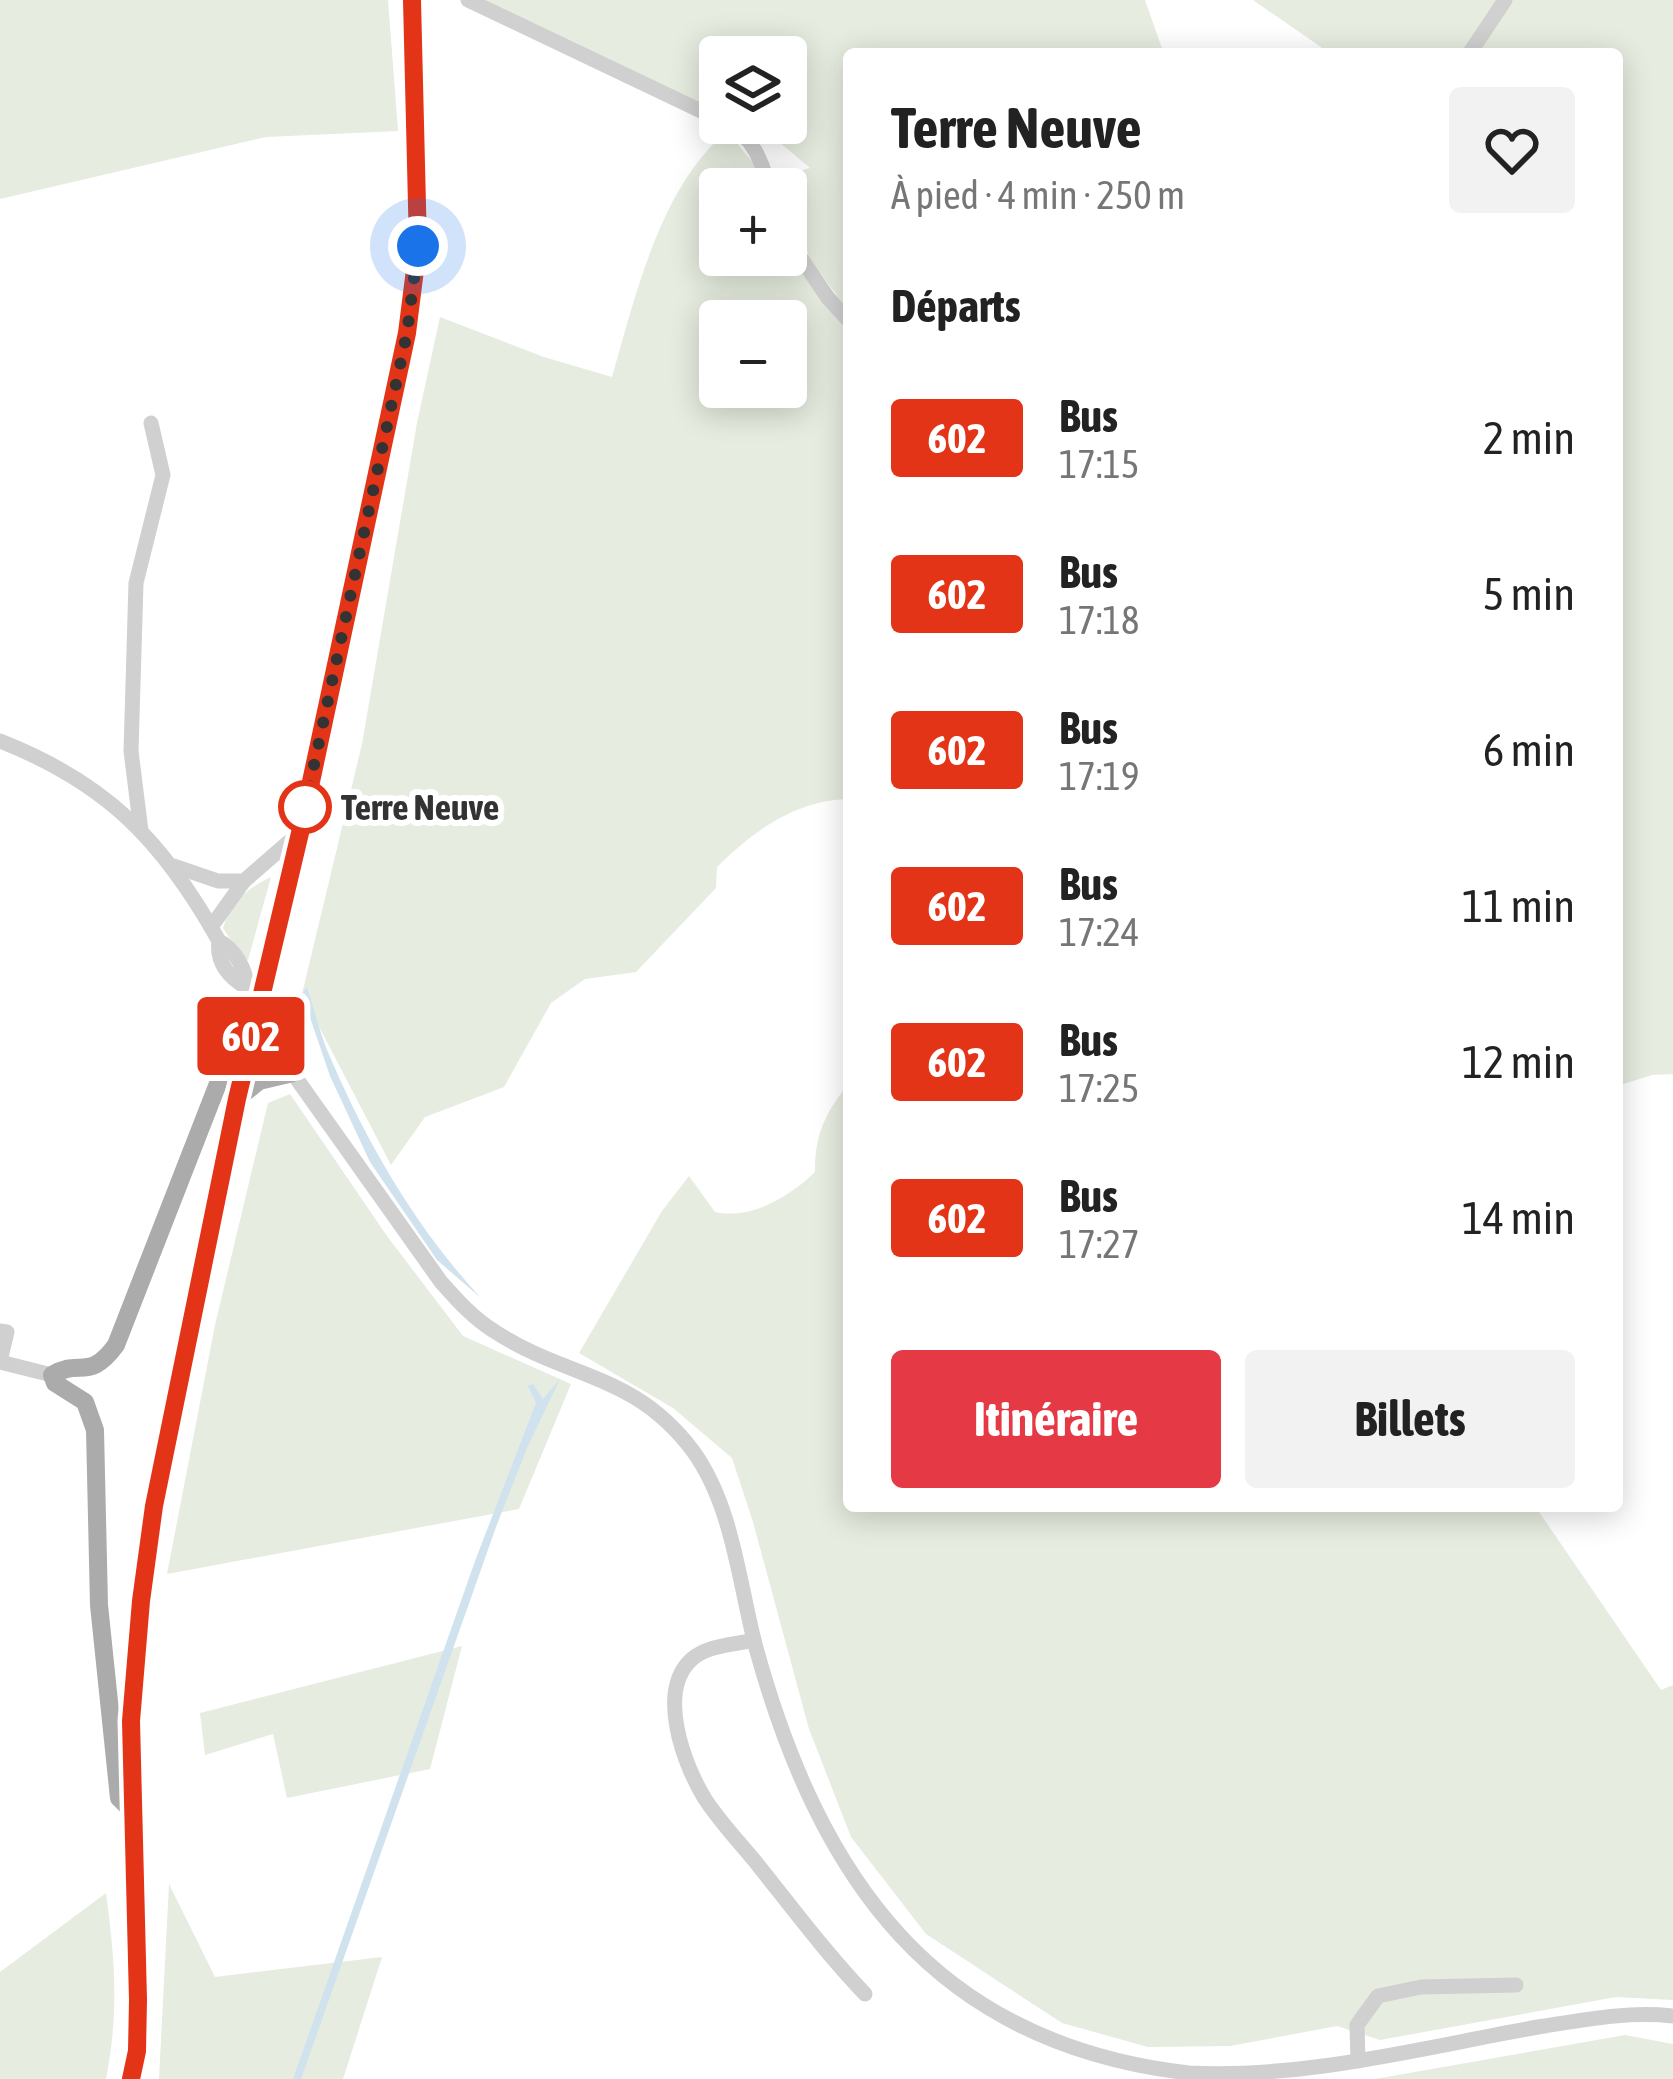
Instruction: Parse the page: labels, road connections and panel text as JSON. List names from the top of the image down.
{
  "places": ["Terre Neuve"],
  "lines": ["bus line 602"],
  "page": {
    "on_map": "602",
    "map_buttons": ["+", "−"],
    "heading": [
      ["Terre Neuve", "À pied · 4 min · 250 m"],
      "Départs"
    ],
    "list": [
      {
        "mark": "602",
        "name": "Bus",
        "note": "17:15",
        "value": "2 min"
      },
      {
        "mark": "602",
        "name": "Bus",
        "note": "17:18",
        "value": "5 min"
      },
      {
        "mark": "602",
        "name": "Bus",
        "note": "17:19",
        "value": "6 min"
      },
      {
        "mark": "602",
        "name": "Bus",
        "note": "17:24",
        "value": "11 min"
      },
      {
        "mark": "602",
        "name": "Bus",
        "note": "17:25",
        "value": "12 min"
      },
      {
        "mark": "602",
        "name": "Bus",
        "note": "17:27",
        "value": "14 min"
      }
    ],
    "buttons": ["Itinéraire", "Billets"]
  }
}
